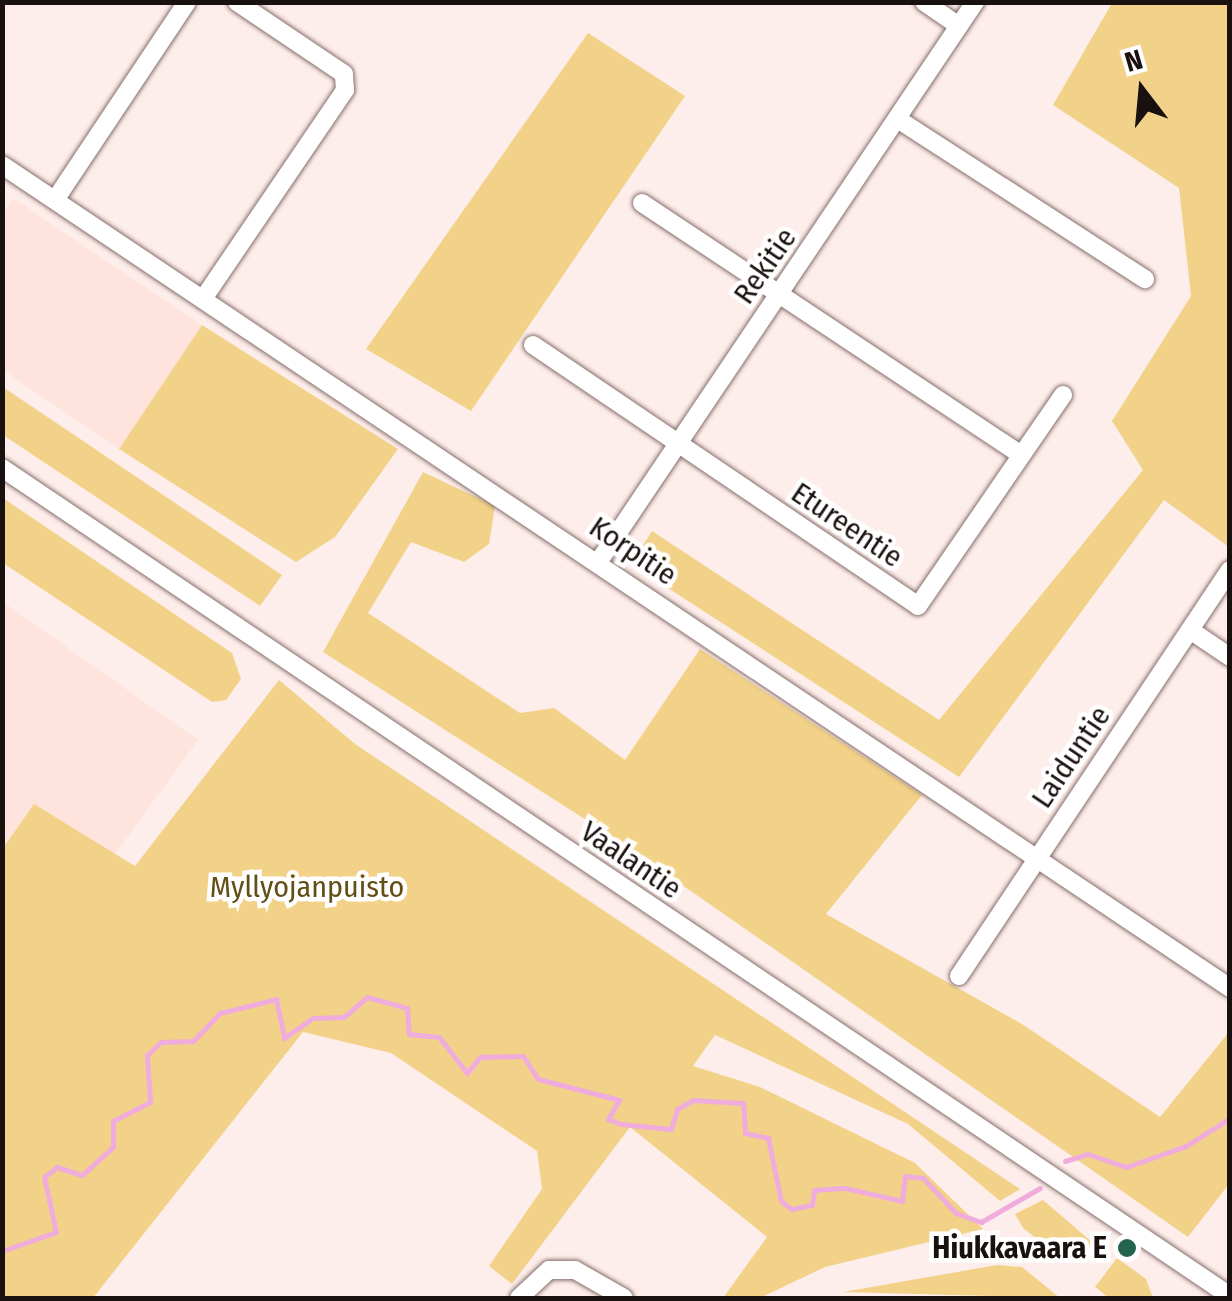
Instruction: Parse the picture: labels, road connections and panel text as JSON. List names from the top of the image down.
{
  "streets": {
    "street": [
      "Rekitie",
      "Etureentie",
      "Korpitie",
      "Laiduntie",
      "Vaalantie"
    ]
  },
  "crossings": [
    ["Rekitie", "Etureentie"],
    ["Rekitie", "Korpitie"],
    ["Korpitie", "Laiduntie"]
  ],
  "parks": ["Myllyojanpuisto"],
  "places": ["Hiukkavaara E"],
  "north": "top"
}
